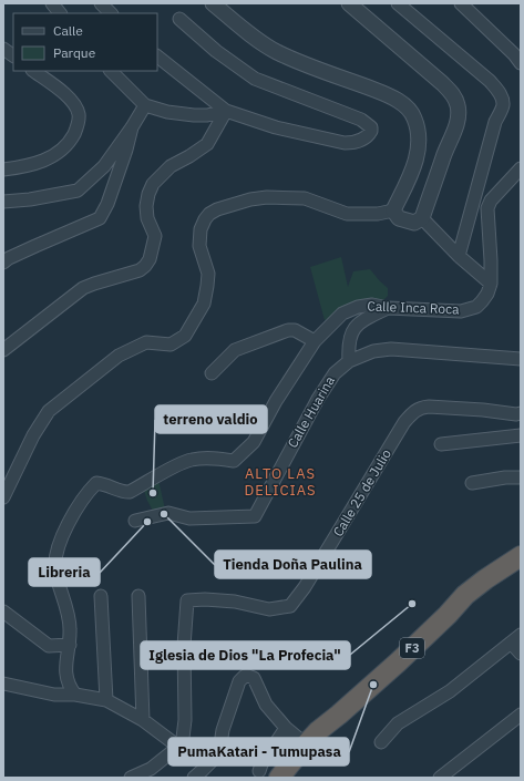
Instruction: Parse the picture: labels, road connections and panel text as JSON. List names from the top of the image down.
{
  "streets": {
    "highway": ["F3"],
    "street": ["Calle Inca Roca", "Calle Huarina", "Calle 25 de Julio"]
  },
  "districts": ["ALTO LAS DELICIAS"],
  "places": [
    "terreno valdio",
    "Tienda Doña Paulina",
    "Libreria",
    "Iglesia de Dios \"La Profecia\"",
    "PumaKatari - Tumupasa"
  ],
  "legend": ["Calle", "Parque"]
}
